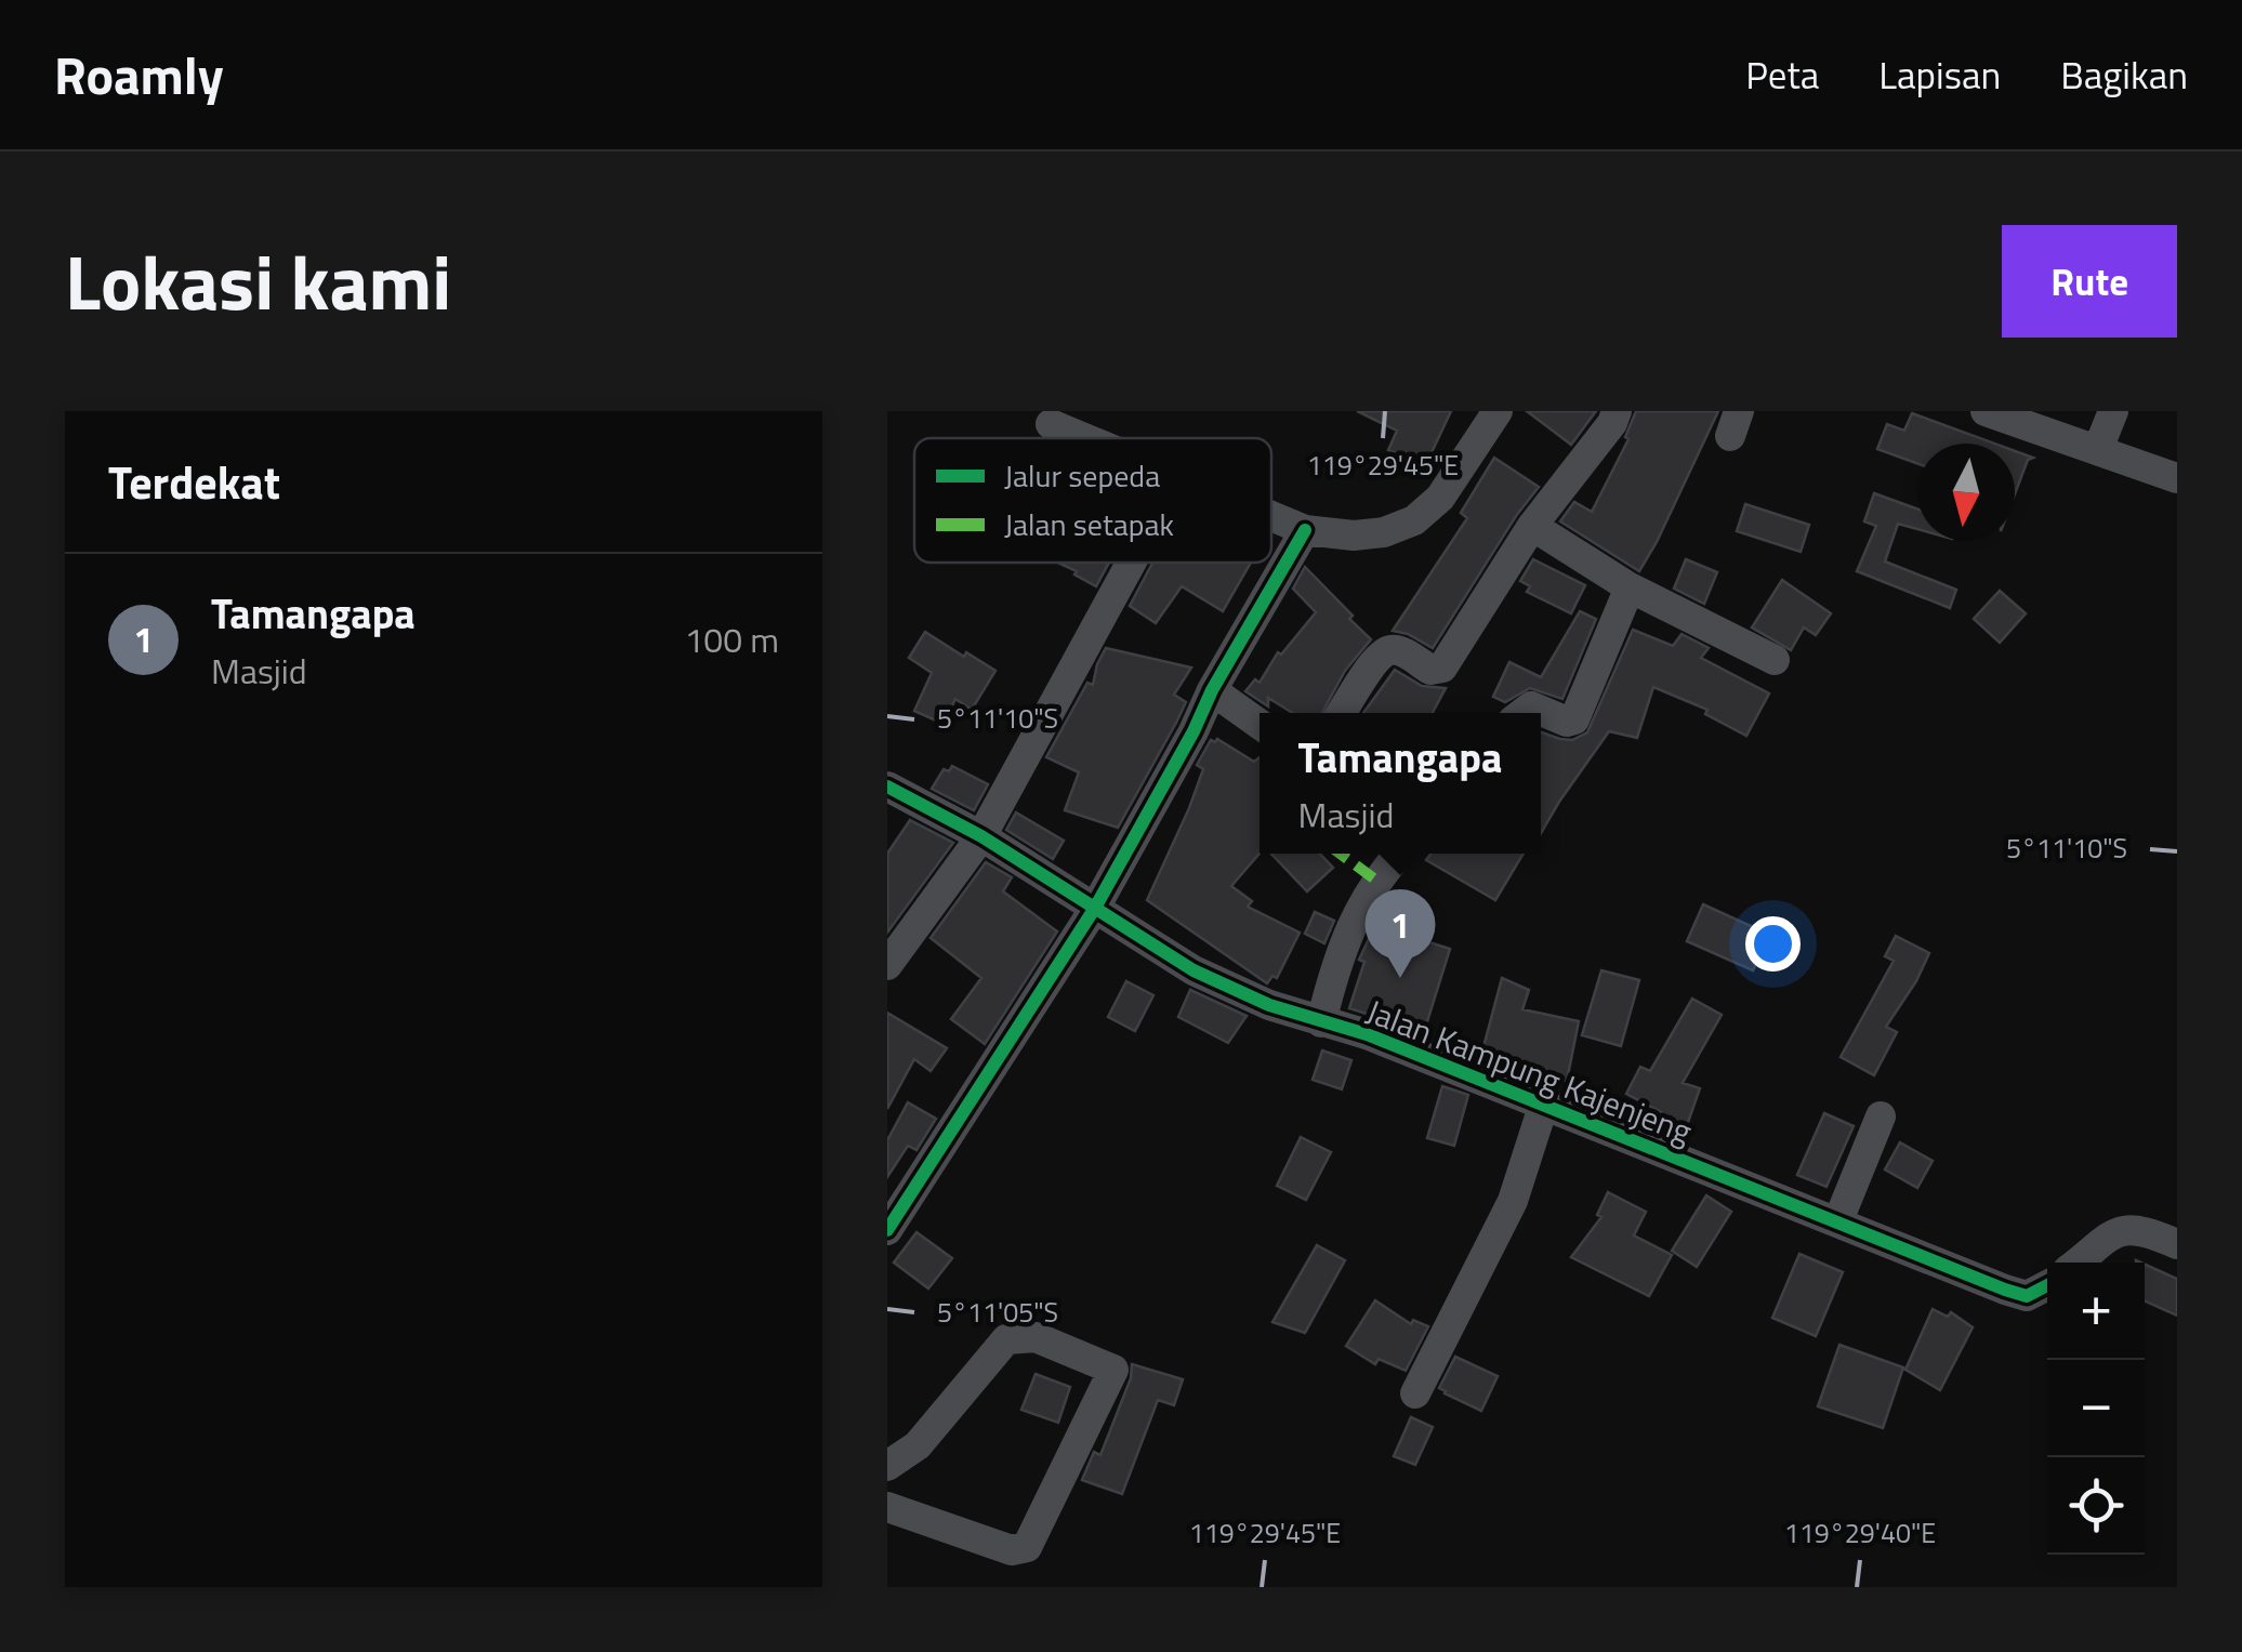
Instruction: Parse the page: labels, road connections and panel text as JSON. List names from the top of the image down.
{
  "streets": {
    "street": ["Jalan Kampung Kajenjeng"]
  },
  "legend": ["Jalur sepeda", "Jalan setapak"],
  "north": "bottom",
  "page": {
    "header": "Roamly",
    "nav": ["Peta", "Lapisan", "Bagikan"],
    "title": "Lokasi kami",
    "buttons": "Rute",
    "heading": "Terdekat",
    "list": [
      {
        "mark": "1",
        "name": "Tamangapa",
        "note": "Masjid",
        "value": "100 m"
      }
    ],
    "popup": ["Tamangapa", "Masjid"],
    "pins": "1",
    "map_buttons": ["+", "−"]
  },
  "coordinates": [
    "119°29'45\"E",
    "5°11'10\"S",
    "5°11'05\"S",
    "119°29'40\"E"
  ]
}
